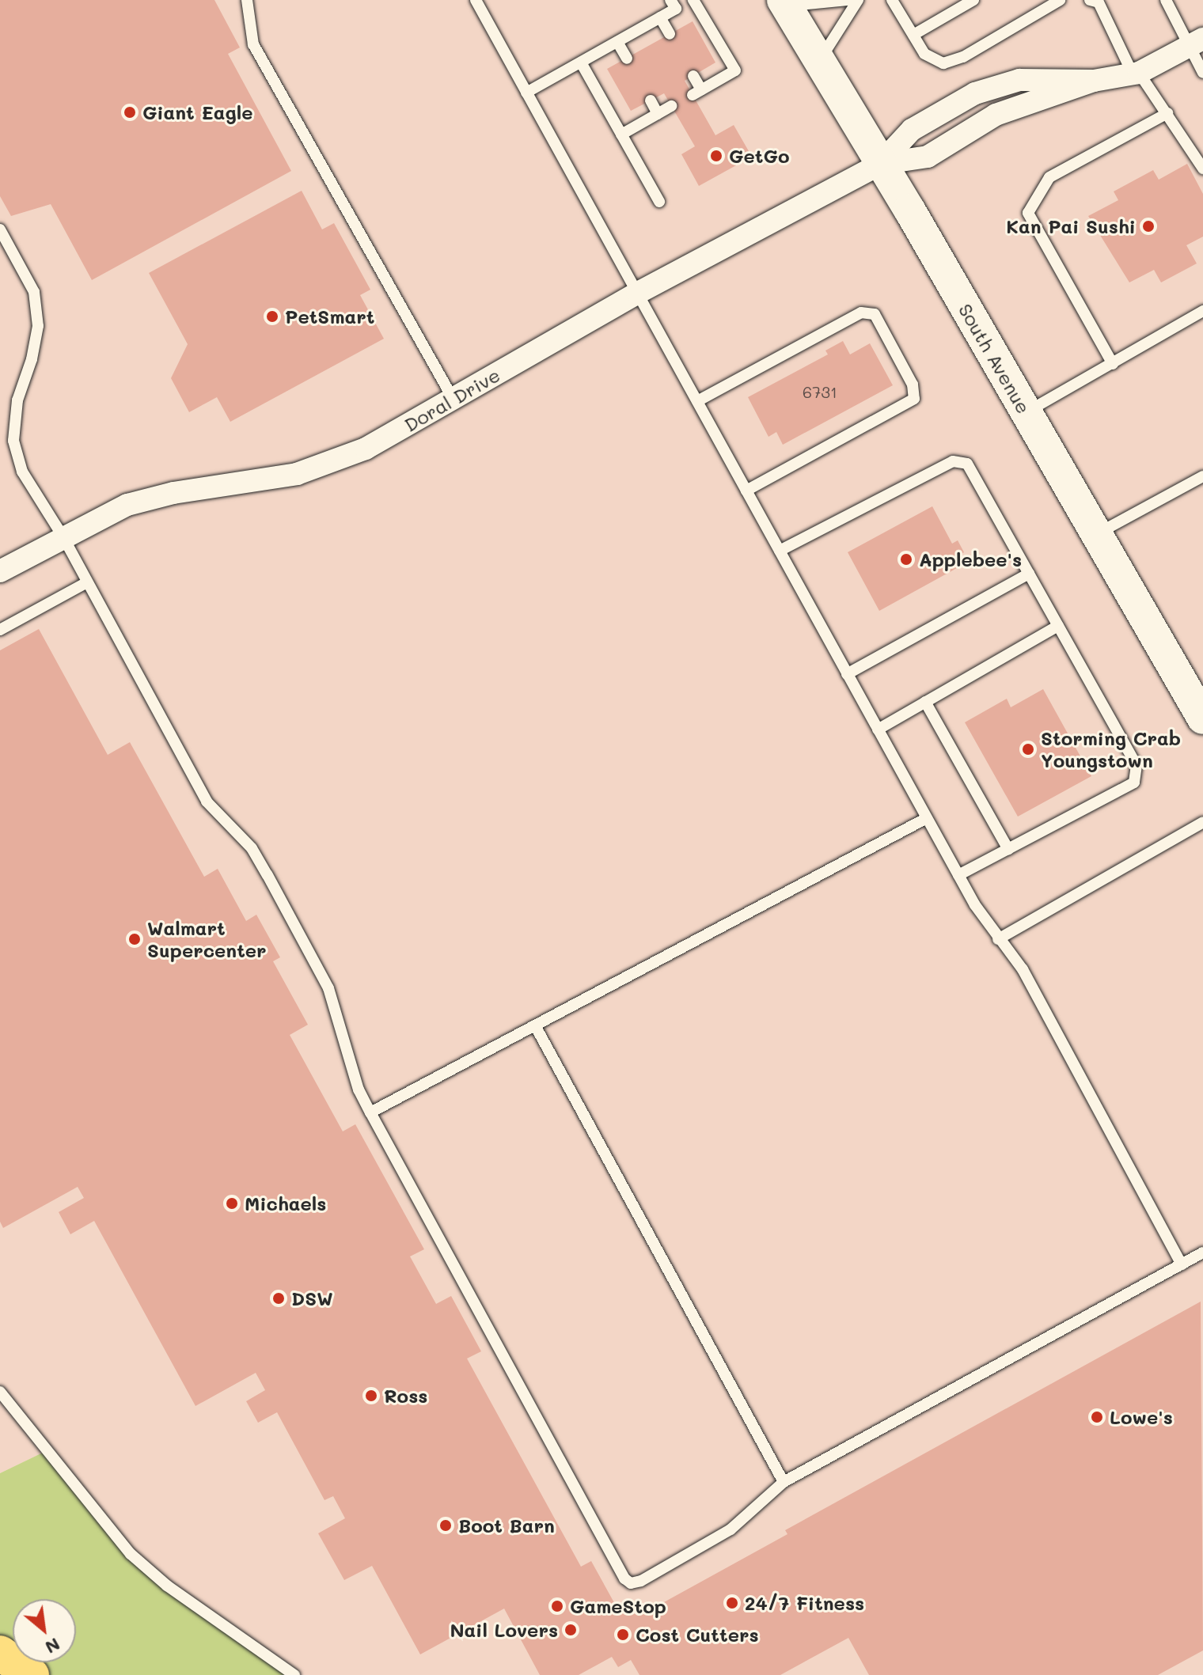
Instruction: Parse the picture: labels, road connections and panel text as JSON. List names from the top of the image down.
{
  "streets": {
    "main road": ["South Avenue"],
    "street": ["Doral Drive"]
  },
  "crossings": [
    ["South Avenue", "Doral Drive"]
  ],
  "places": [
    "Giant Eagle",
    "GetGo",
    "Kan Pai Sushi",
    "PetSmart",
    "Applebee's",
    "Storming Crab Youngstown",
    "Walmart Supercenter",
    "Michaels",
    "DSW",
    "Ross",
    "Lowe's",
    "Boot Barn",
    "24/7 Fitness",
    "GameStop",
    "Nail Lovers",
    "Cost Cutters"
  ],
  "house_numbers": ["6731"],
  "north": "bottom right"
}
